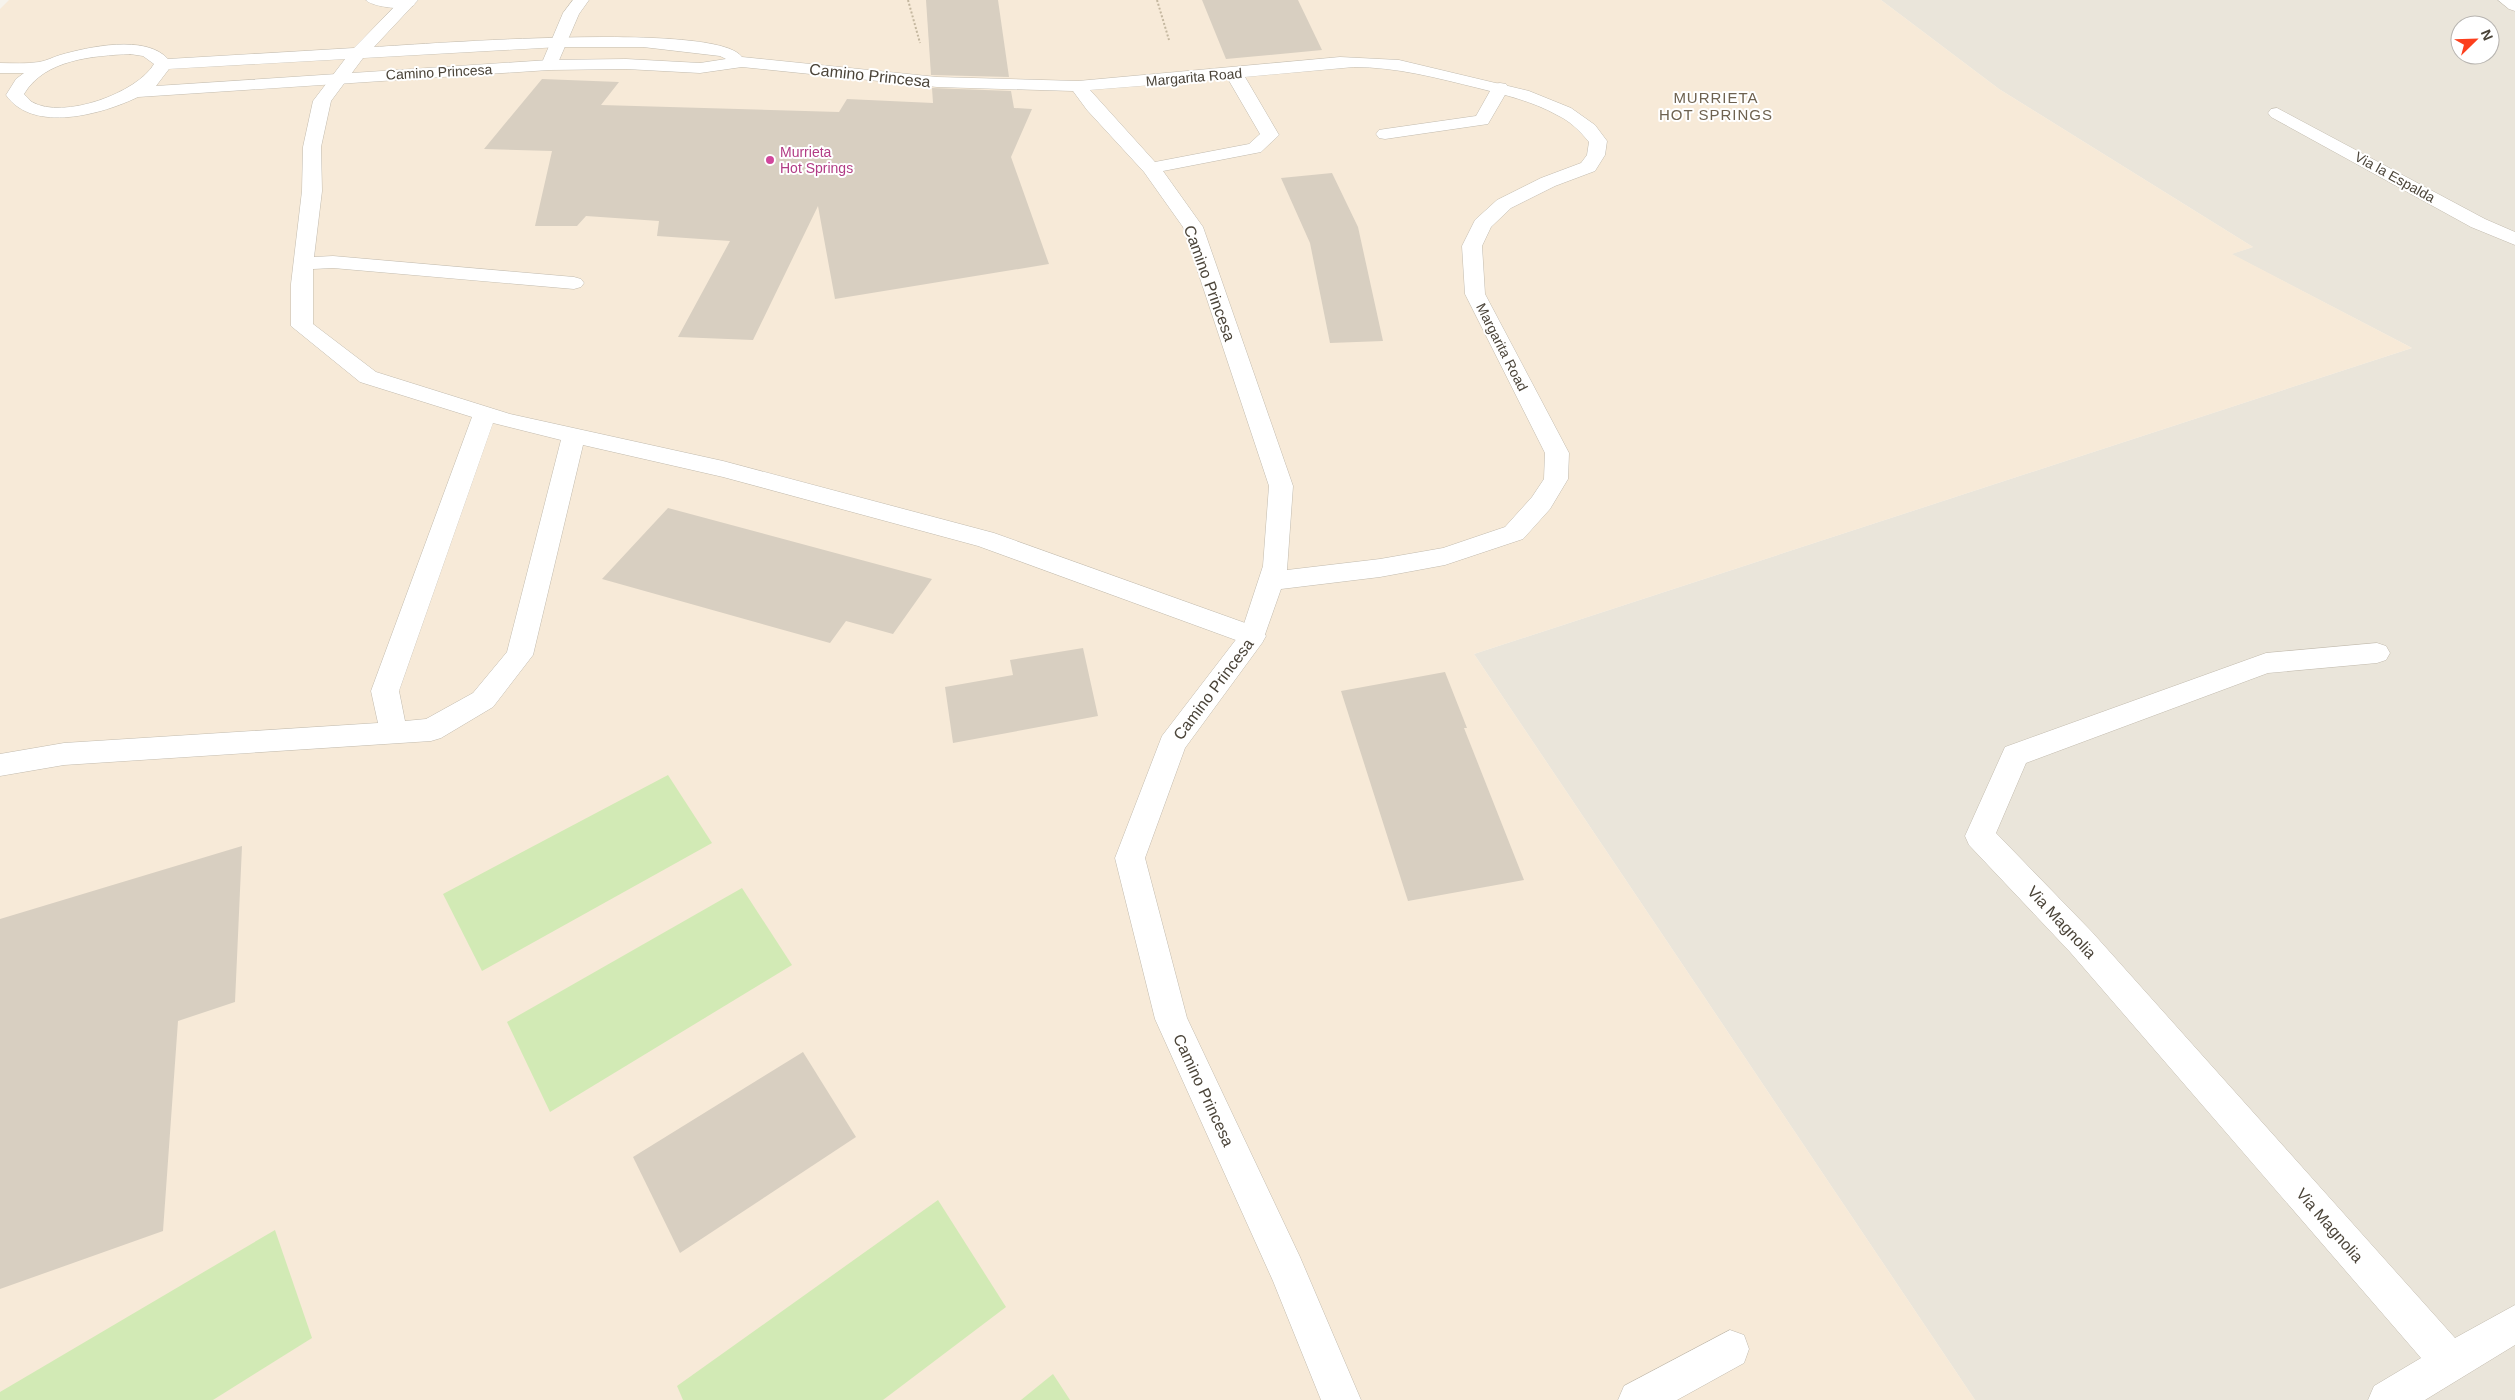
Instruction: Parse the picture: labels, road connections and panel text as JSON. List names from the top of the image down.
{
  "streets": {
    "street": [
      "Camino Princesa",
      "Margarita Road",
      "Via la Espalda",
      "Via Magnolia"
    ]
  },
  "crossings": [
    ["Camino Princesa", "Margarita Road"]
  ],
  "districts": ["MURRIETA HOT SPRINGS"],
  "places": ["Murrieta Hot Springs"],
  "north": "top right"
}
